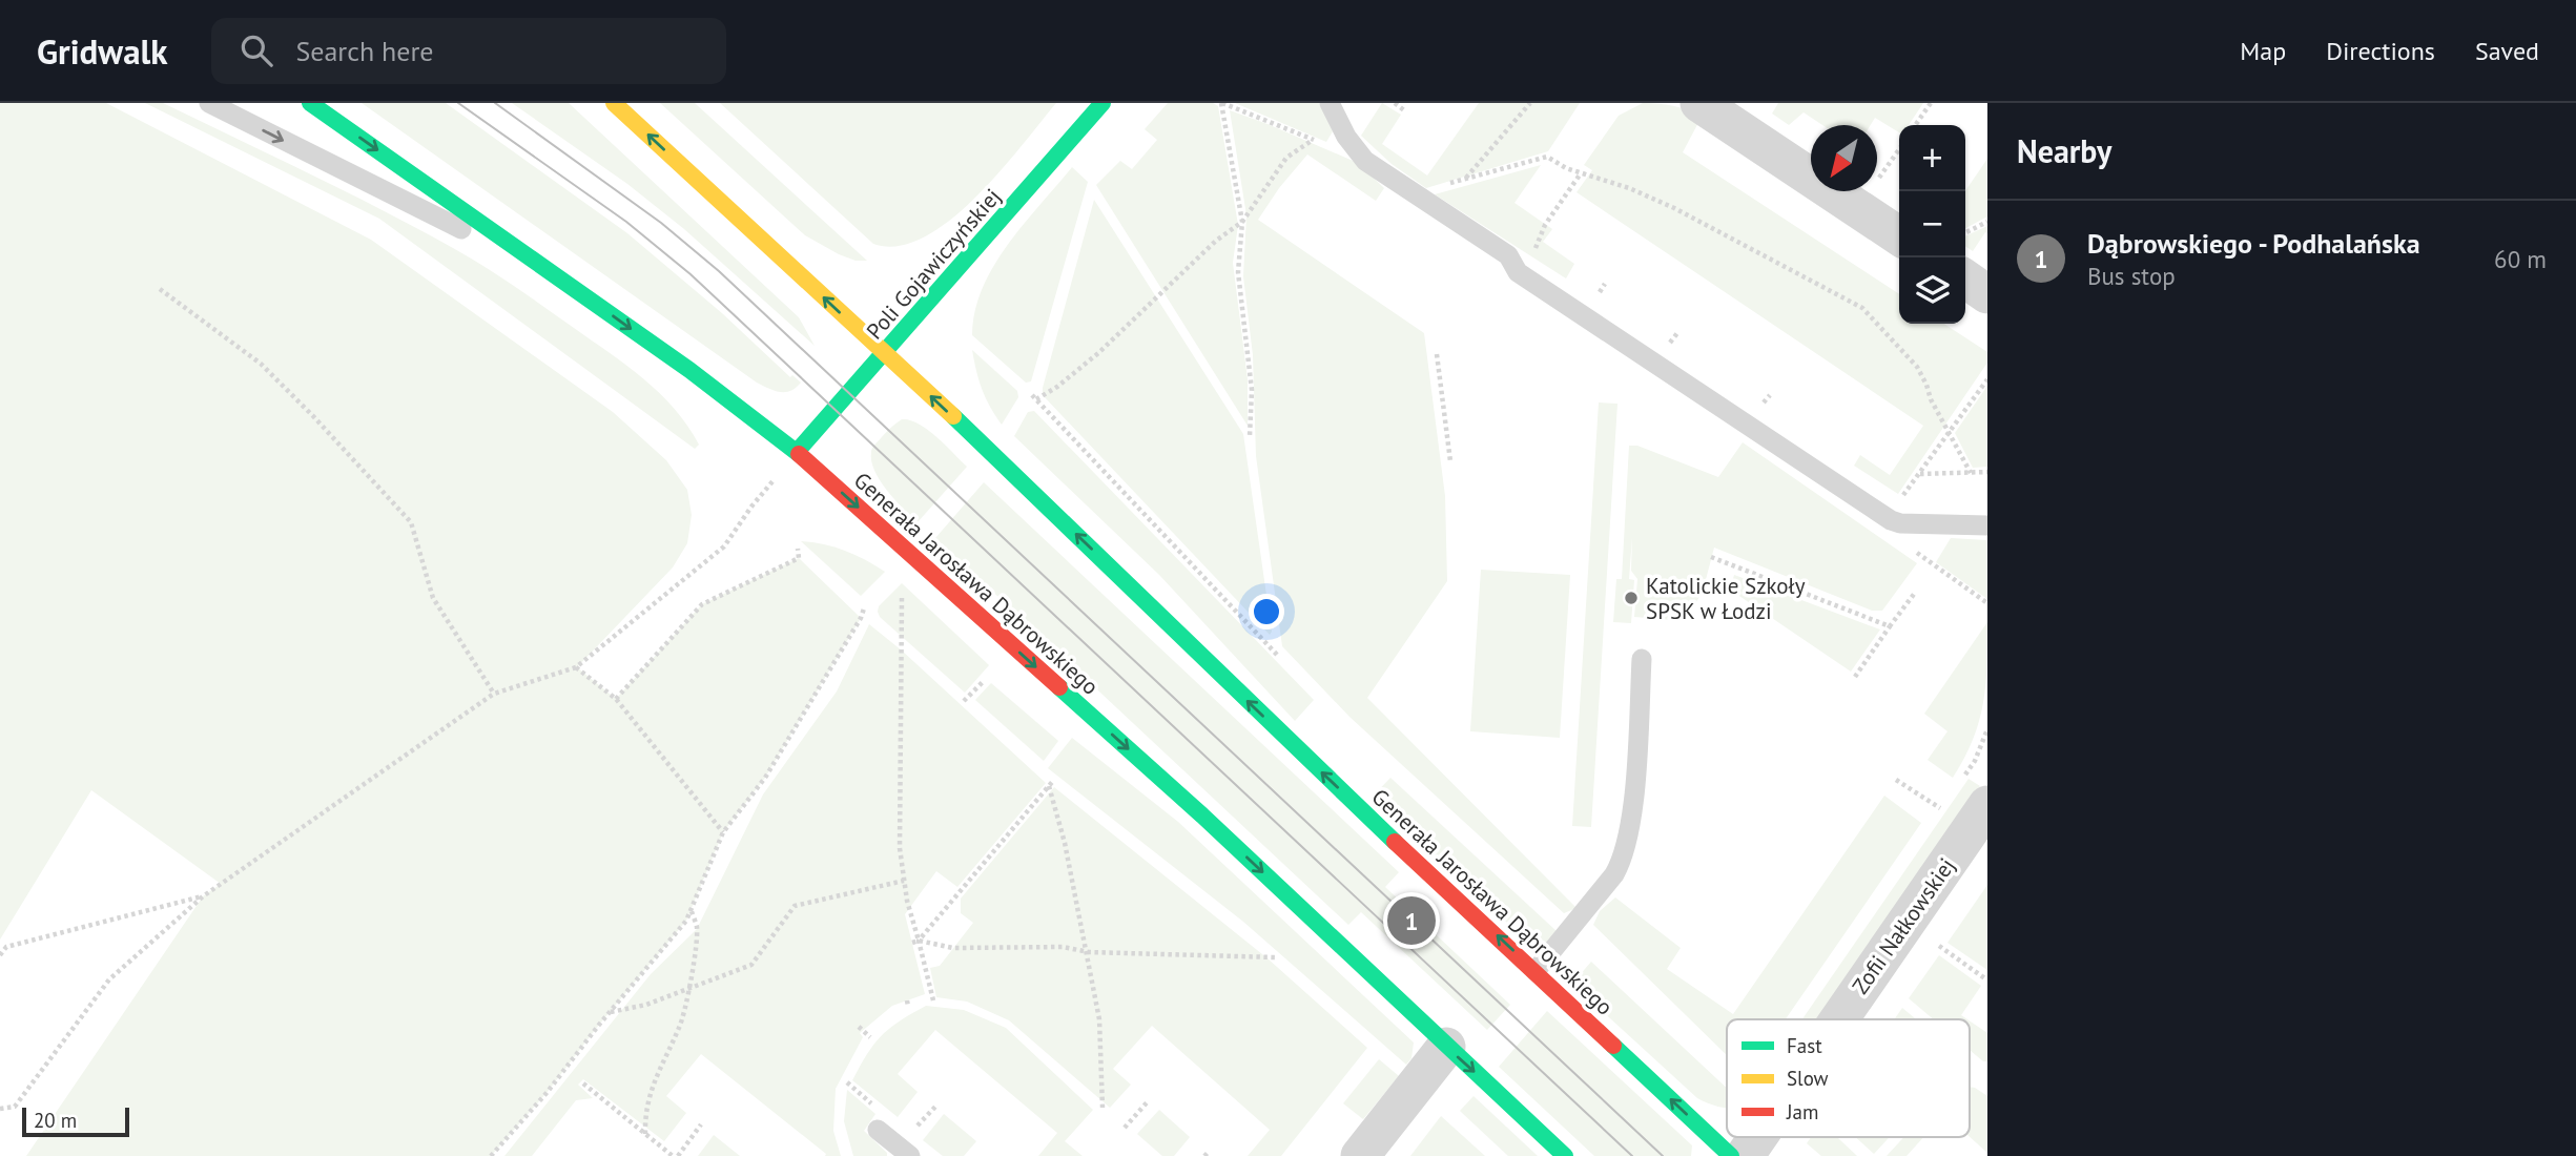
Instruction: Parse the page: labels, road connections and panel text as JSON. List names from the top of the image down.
{
  "streets": {
    "main road": ["Poli Gojawiczyńskiej", "Generała Jarosława Dąbrowskiego"],
    "street": ["Zofii Nałkowskiej"]
  },
  "crossings": [
    ["Poli Gojawiczyńskiej", "Generała Jarosława Dąbrowskiego"]
  ],
  "places": ["Katolickie Szkoły SPSK w Łodzi"],
  "legend": ["Fast", "Slow", "Jam"],
  "scale_bar": "20 m",
  "north": "bottom left",
  "page": {
    "header": "Gridwalk",
    "search": "Search here",
    "nav": ["Map", "Directions", "Saved"],
    "heading": "Nearby",
    "map_buttons": ["+", "−"],
    "list": [
      {
        "mark": "1",
        "name": "Dąbrowskiego - Podhalańska",
        "note": "Bus stop",
        "value": "60 m"
      }
    ],
    "pins": "1",
    "scale": "20 m"
  }
}
